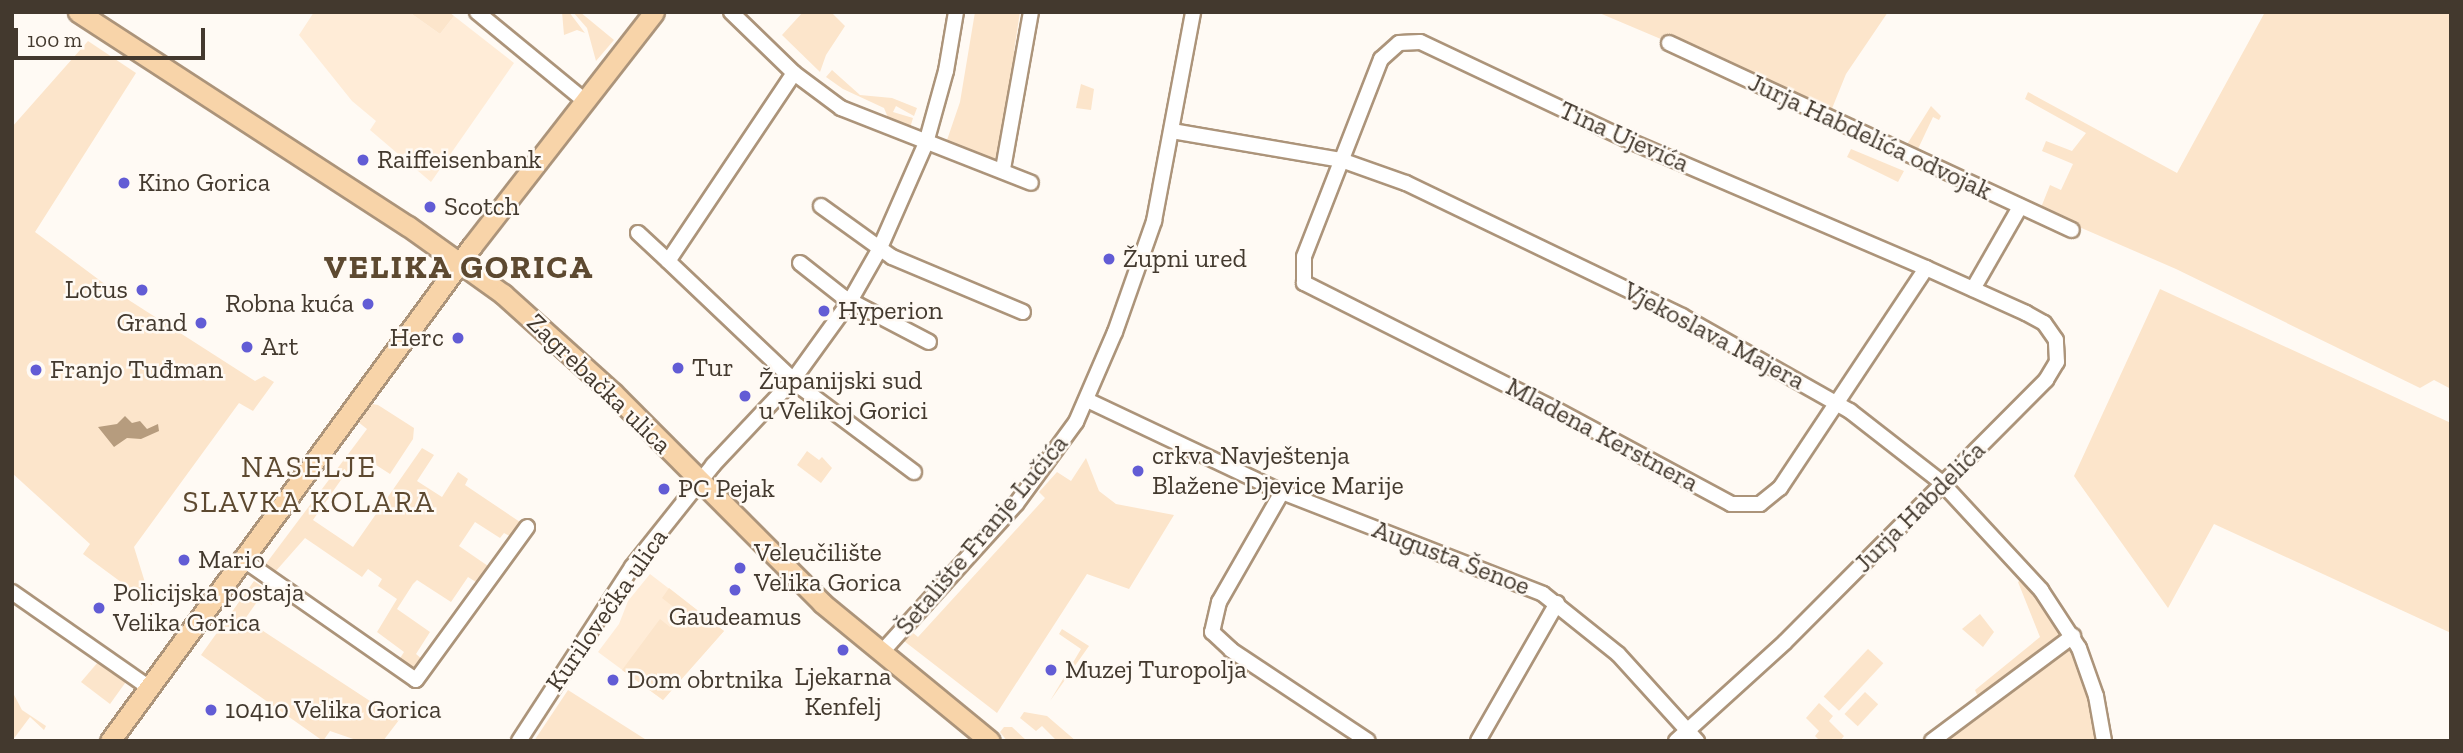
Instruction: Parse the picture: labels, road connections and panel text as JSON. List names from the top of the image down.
{
  "streets": {
    "main road": ["Zagrebačka ulica"],
    "street": [
      "Tina Ujevića",
      "Jurja Habdelića odvojak",
      "Vjekoslava Majera",
      "Mladena Kerstnera",
      "Jurja Habdelića",
      "Šetalište Franje Lučića",
      "Augusta Šenoe",
      "Kurilovečka ulica"
    ]
  },
  "crossings": [
    ["Tina Ujevića", "Vjekoslava Majera"],
    ["Tina Ujevića", "Mladena Kerstnera"],
    ["Tina Ujevića", "Jurja Habdelića"],
    ["Vjekoslava Majera", "Mladena Kerstnera"],
    ["Vjekoslava Majera", "Jurja Habdelića"],
    ["Vjekoslava Majera", "Šetalište Franje Lučića"],
    ["Zagrebačka ulica", "Šetalište Franje Lučića"],
    ["Zagrebačka ulica", "Kurilovečka ulica"],
    ["Jurja Habdelića", "Augusta Šenoe"],
    ["Šetalište Franje Lučića", "Augusta Šenoe"]
  ],
  "districts": ["VELIKA GORICA", "NASELJE SLAVKA KOLARA"],
  "places": [
    "Raiffeisenbank",
    "Kino Gorica",
    "Scotch",
    "Župni ured",
    "Lotus",
    "Robna kuća",
    "Hyperion",
    "Grand",
    "Herc",
    "Art",
    "Tur",
    "Franjo Tuđman",
    "Županijski sud u Velikoj Gorici",
    "crkva Navještenja Blažene Djevice Marije",
    "PC Pejak",
    "Mario",
    "Veleučilište Velika Gorica",
    "Gaudeamus",
    "Policijska postaja Velika Gorica",
    "Ljekarna Kenfelj",
    "Muzej Turopolja",
    "Dom obrtnika",
    "10410 Velika Gorica"
  ],
  "scale_bar": "100 m"
}
